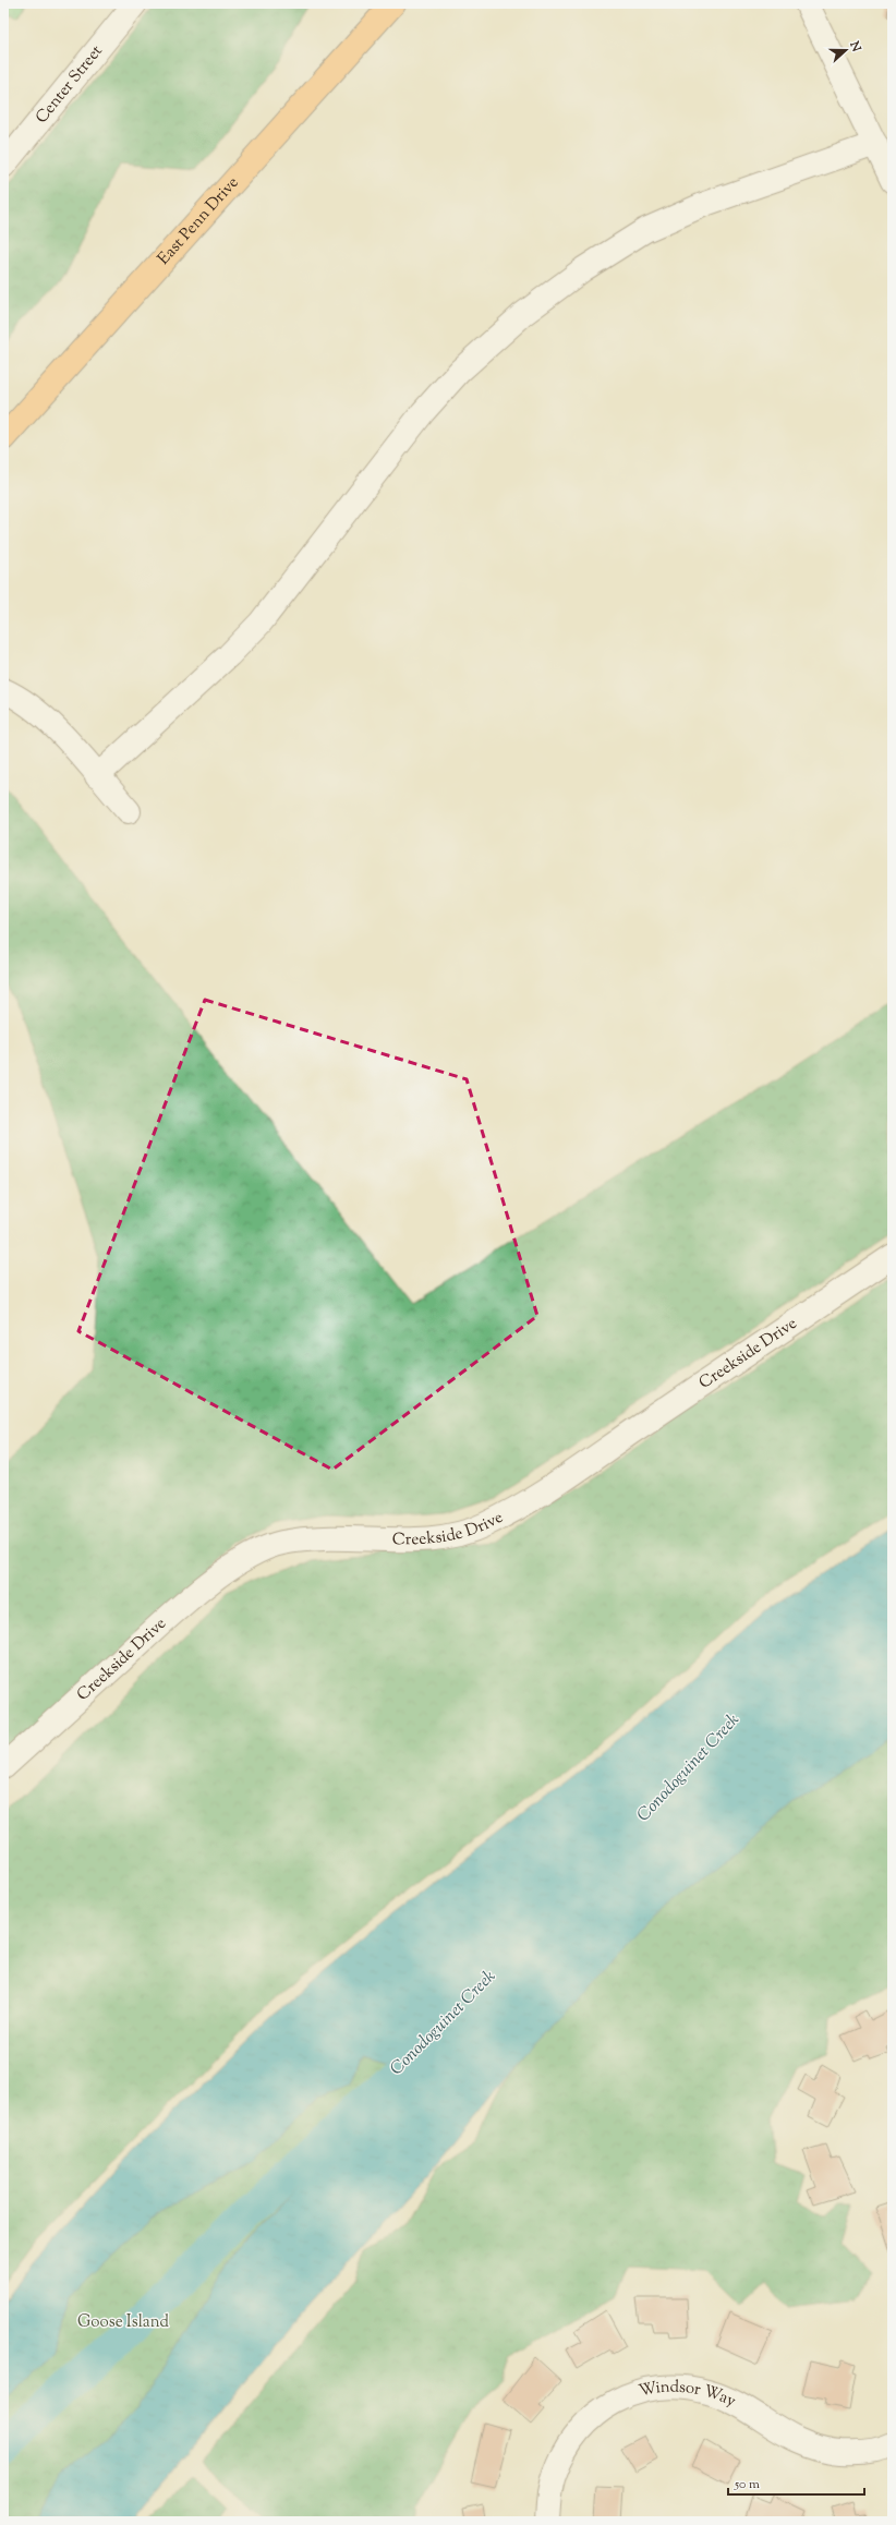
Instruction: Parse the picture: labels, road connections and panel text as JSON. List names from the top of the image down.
{
  "streets": {
    "main road": ["East Penn Drive"],
    "street": ["Center Street", "Creekside Drive", "Windsor Way"]
  },
  "water": ["Conodoguinet Creek"],
  "parks": ["Goose Island"],
  "scale_bar": "50 m",
  "north": "right"
}
